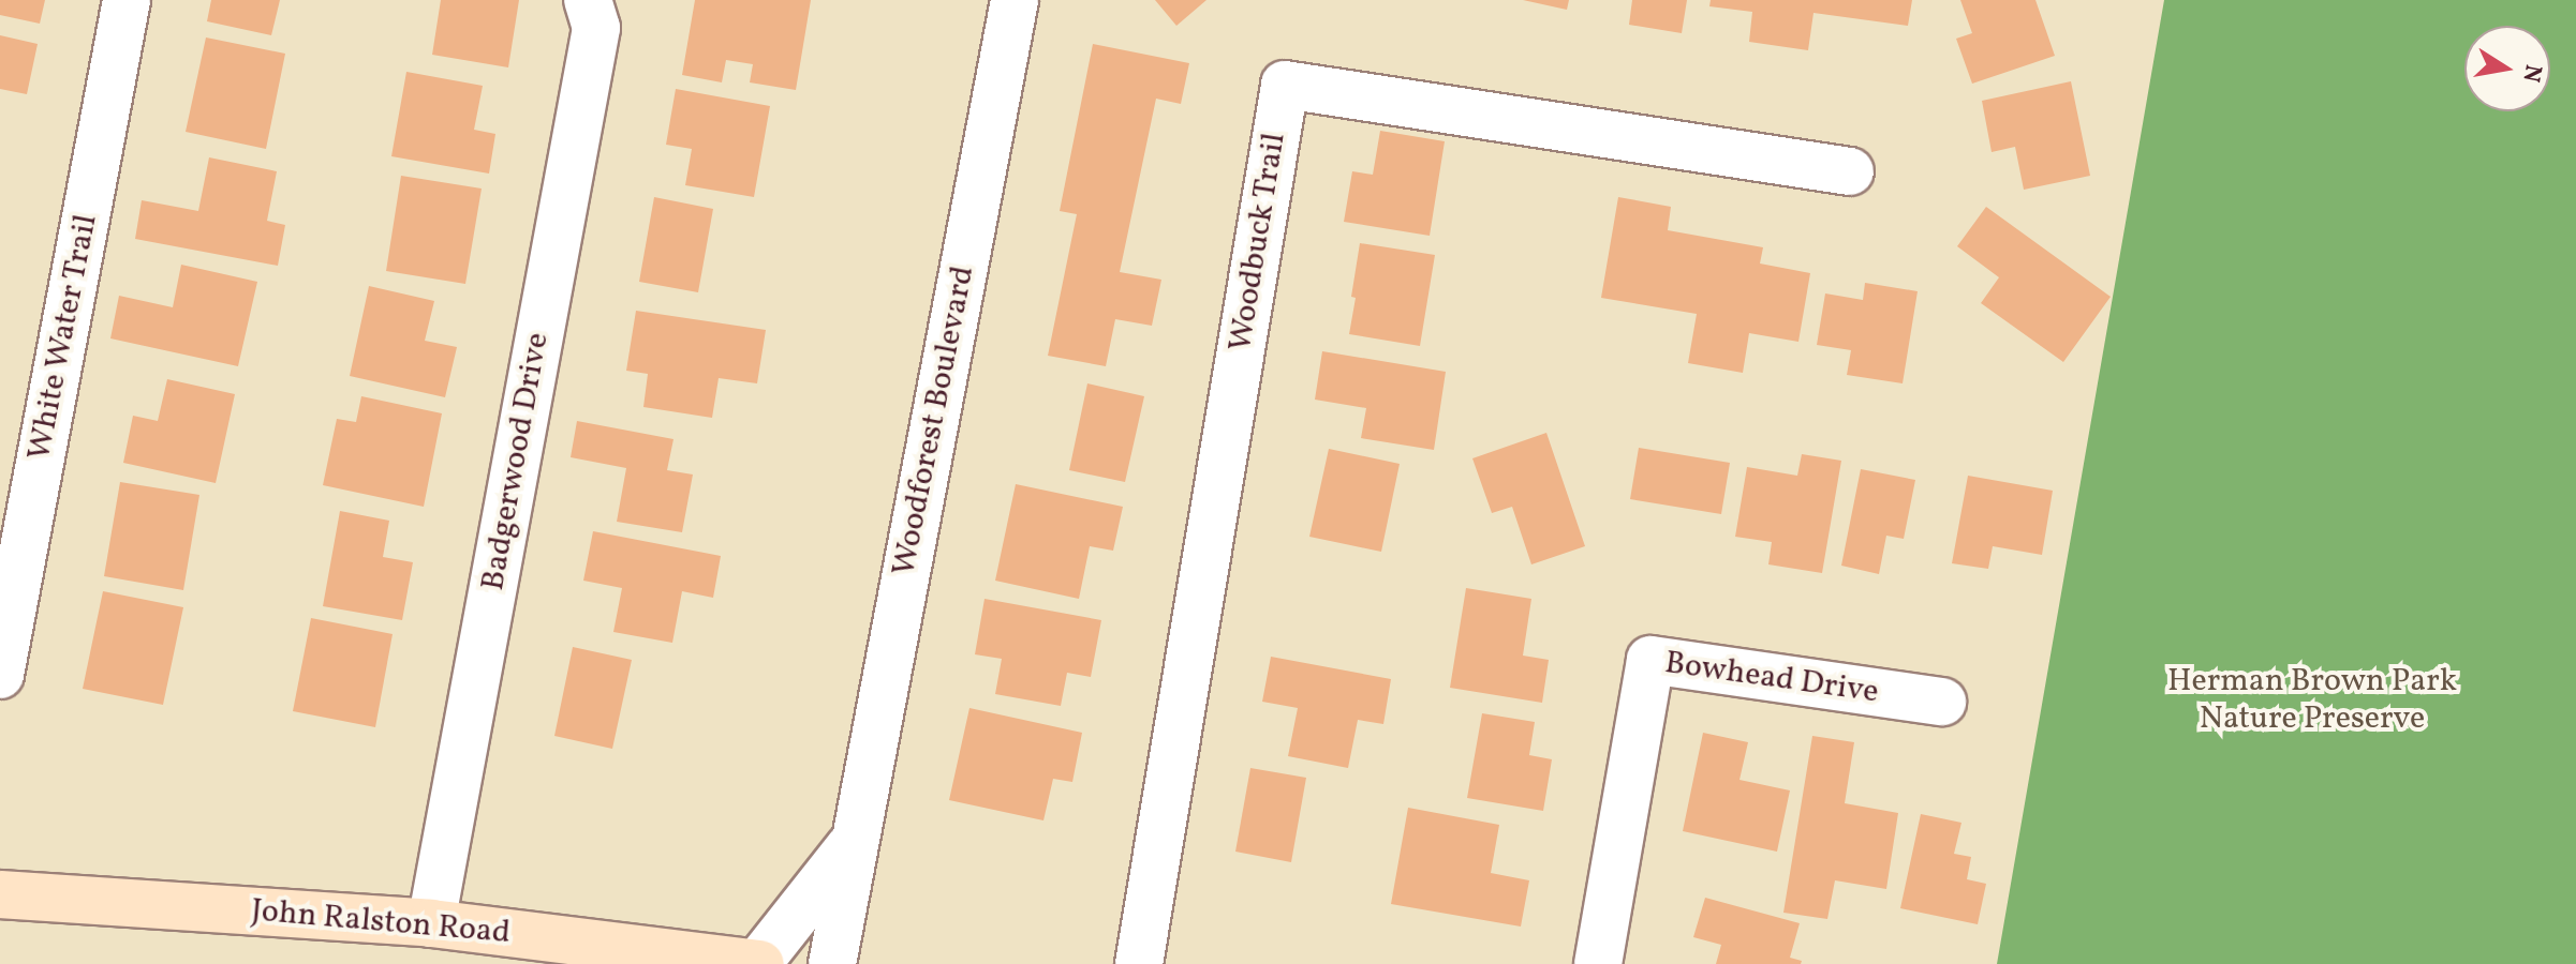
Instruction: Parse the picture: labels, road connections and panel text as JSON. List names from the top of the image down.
{
  "streets": {
    "street": [
      "Woodbuck Trail",
      "White Water Trail",
      "Woodforest Boulevard",
      "Badgerwood Drive",
      "Bowhead Drive",
      "John Ralston Road"
    ]
  },
  "crossings": [
    ["Woodforest Boulevard", "John Ralston Road"],
    ["Badgerwood Drive", "John Ralston Road"]
  ],
  "parks": ["Herman Brown Park Nature Preserve"],
  "north": "right"
}
